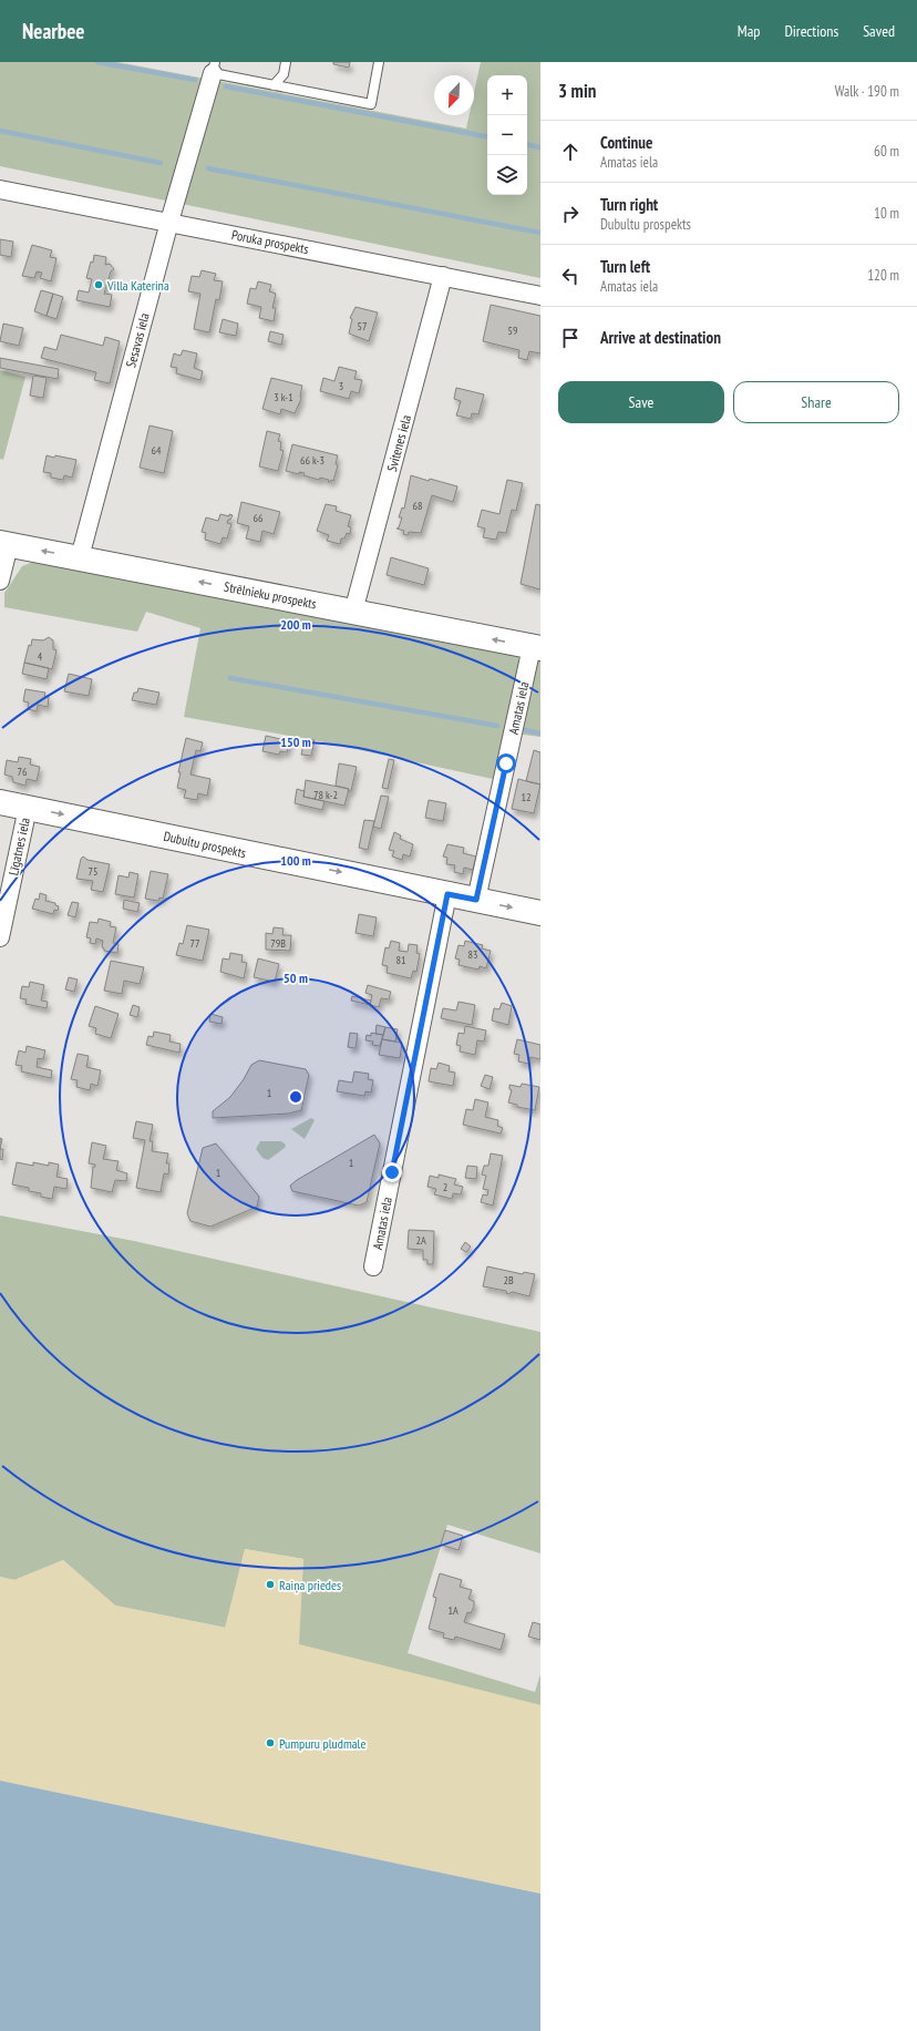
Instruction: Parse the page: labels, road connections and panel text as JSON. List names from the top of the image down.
{
  "streets": {
    "main road": ["Strēlnieku prospekts", "Dubultu prospekts"],
    "street": [
      "Poruka prospekts",
      "Sesavas iela",
      "Svitenes iela",
      "Amatas iela",
      "Līgatnes iela"
    ]
  },
  "crossings": [
    ["Poruka prospekts", "Sesavas iela"],
    ["Poruka prospekts", "Svitenes iela"],
    ["Sesavas iela", "Strēlnieku prospekts"],
    ["Svitenes iela", "Strēlnieku prospekts"],
    ["Strēlnieku prospekts", "Amatas iela"],
    ["Amatas iela", "Dubultu prospekts"],
    ["Dubultu prospekts", "Līgatnes iela"]
  ],
  "one_way": ["Strēlnieku prospekts", "Dubultu prospekts"],
  "places": ["Villa Katerina", "Raiņa priedes", "Pumpuru pludmale"],
  "house_numbers": [
    "57",
    "59",
    "3",
    "3 k-1",
    "64",
    "66 k-3",
    "68",
    "66",
    "4",
    "76",
    "78 k-2",
    "12",
    "75",
    "77",
    "79B",
    "83",
    "81",
    "1",
    "1",
    "1",
    "2",
    "2A",
    "2B",
    "1A"
  ],
  "north": "bottom left",
  "page": {
    "header": "Nearbee",
    "nav": ["Map", "Directions", "Saved"],
    "heading": ["3 min", "Walk · 190 m"],
    "map_buttons": ["+", "−"],
    "list": [
      ["Continue", "Amatas iela", "60 m"],
      ["Turn right", "Dubultu prospekts", "10 m"],
      ["Turn left", "Amatas iela", "120 m"],
      "Arrive at destination"
    ],
    "buttons": ["Save", "Share"]
  },
  "rings": [
    "200 m",
    "150 m",
    "100 m",
    "50 m"
  ]
}
